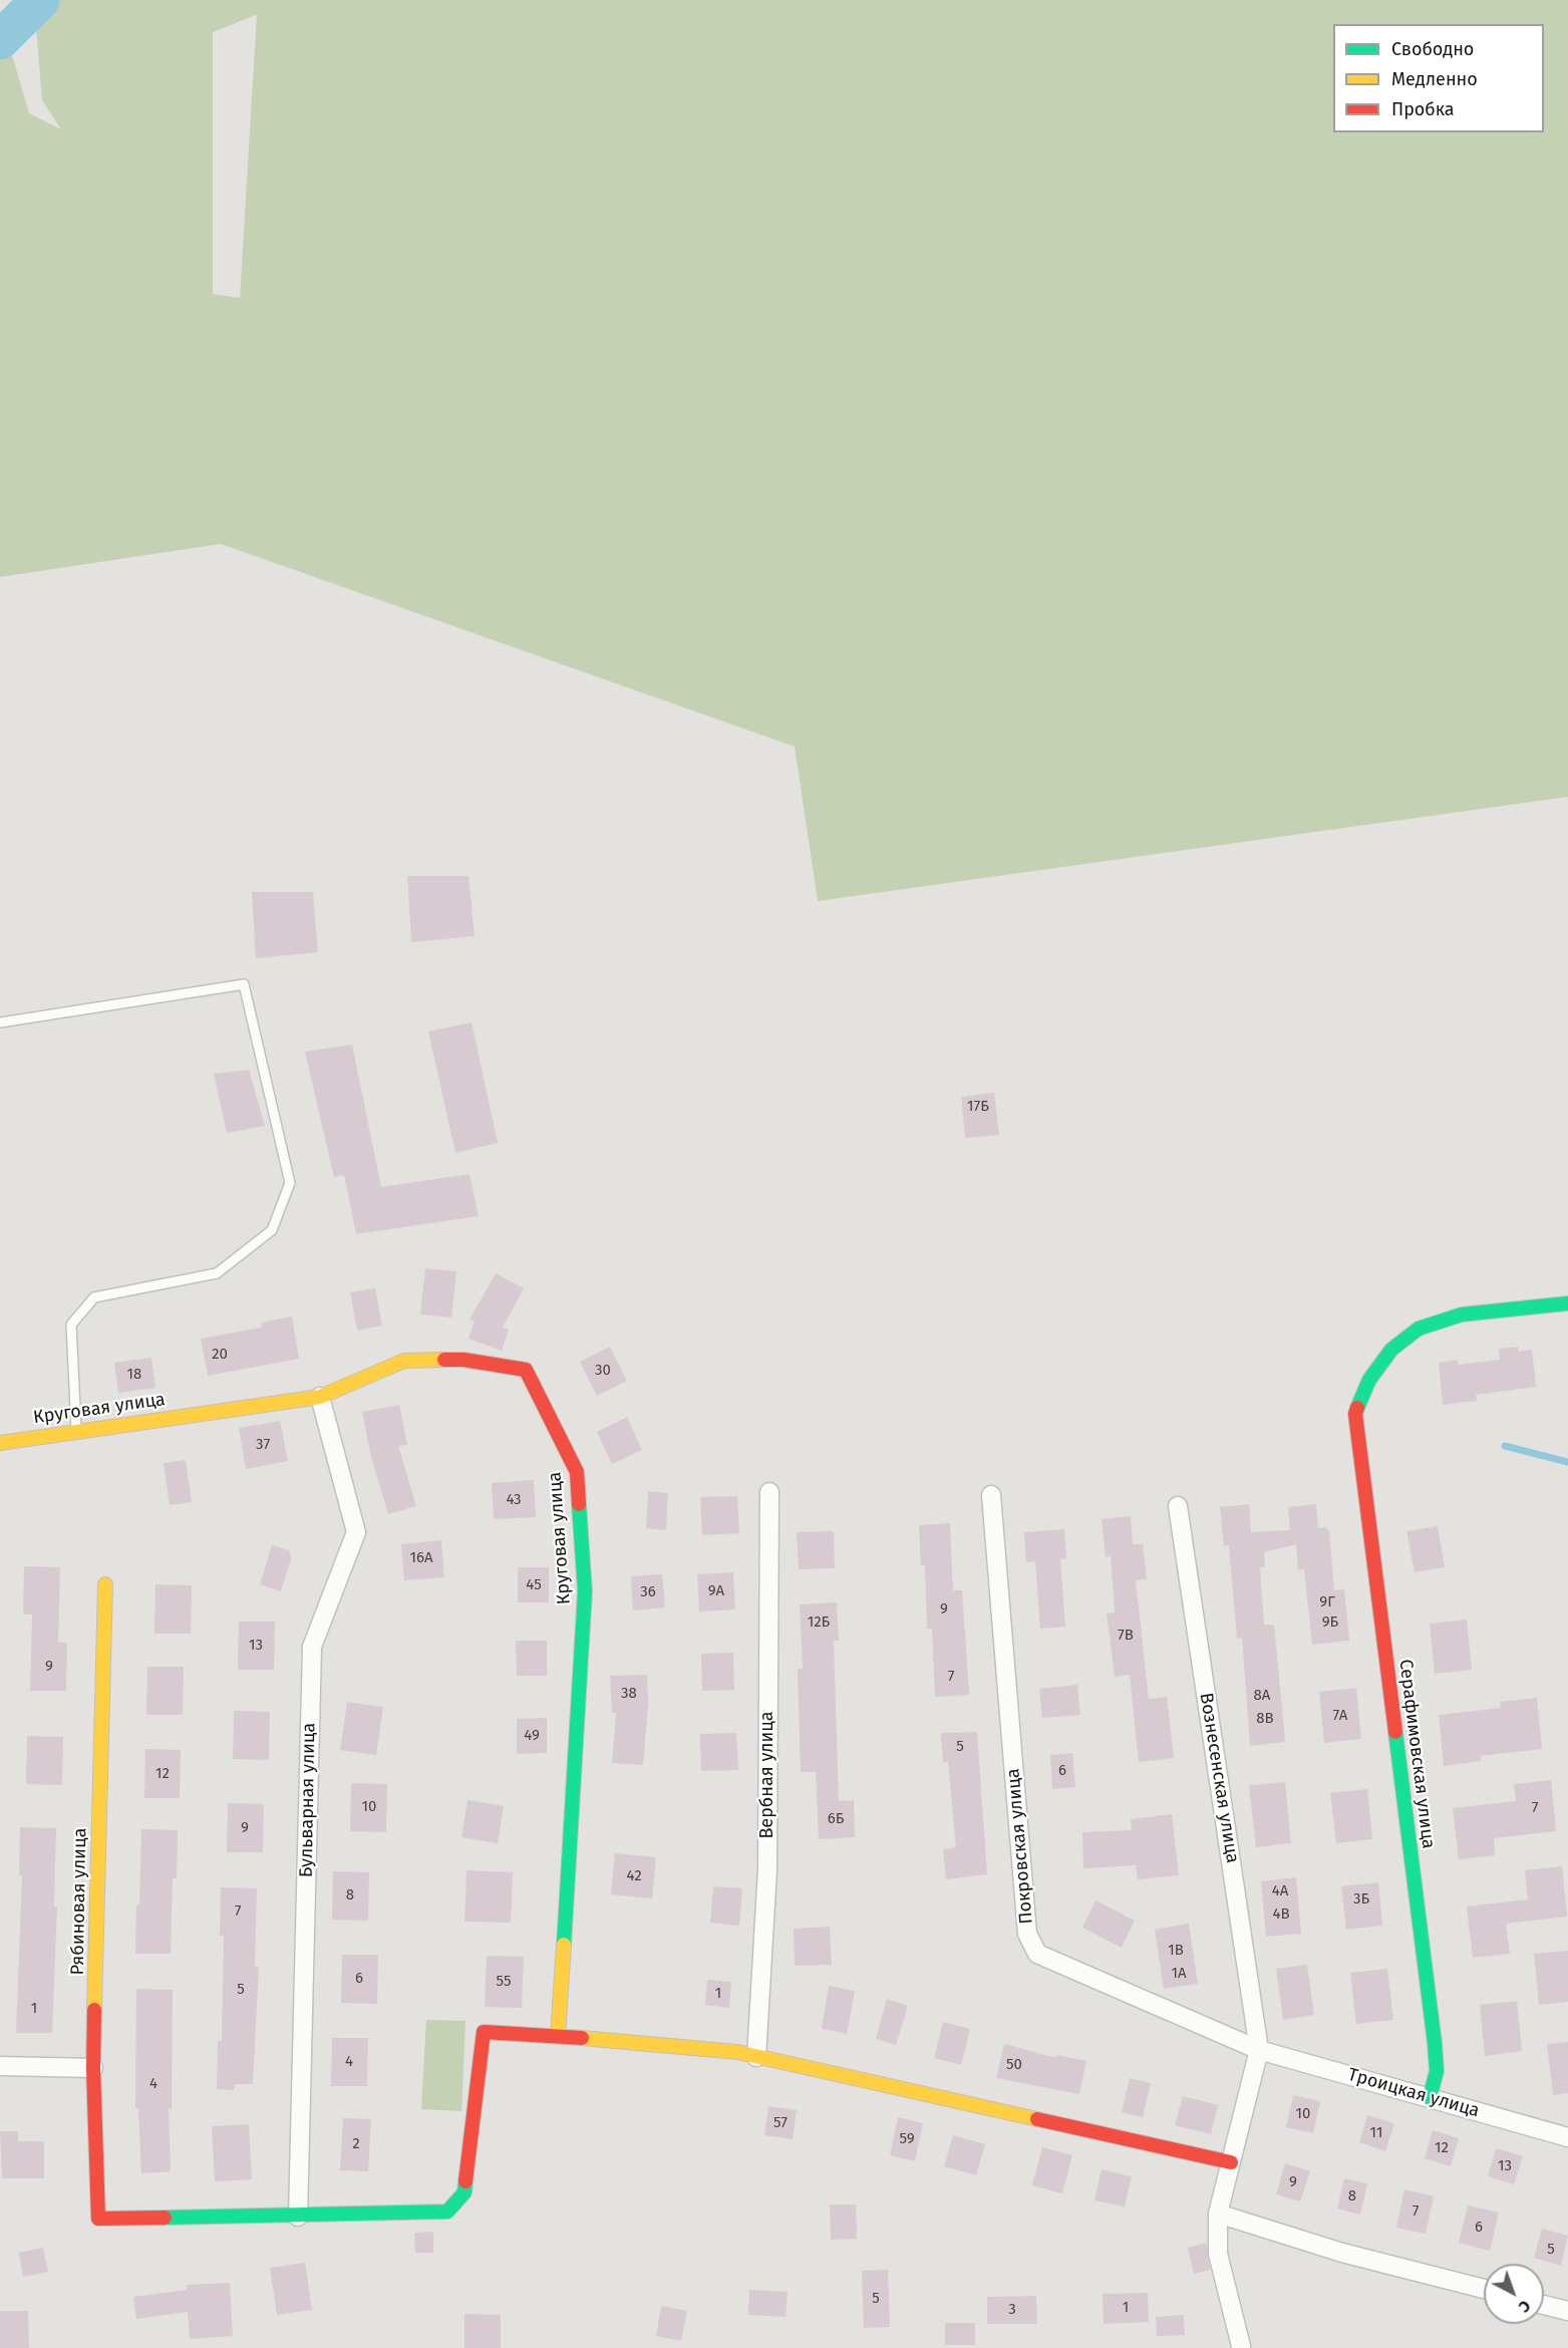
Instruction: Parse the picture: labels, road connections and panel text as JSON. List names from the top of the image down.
{
  "streets": {
    "street": [
      "Круговая улица",
      "Серафимовская улица",
      "Вербная улица",
      "Вознесенская улица",
      "Бульварная улица",
      "Покровская улица",
      "Рябиновая улица",
      "Троицкая улица"
    ]
  },
  "crossings": [
    ["Круговая улица", "Бульварная улица"],
    ["Серафимовская улица", "Троицкая улица"],
    ["Вознесенская улица", "Покровская улица"],
    ["Вознесенская улица", "Троицкая улица"],
    ["Бульварная улица", "Рябиновая улица"],
    ["Покровская улица", "Троицкая улица"]
  ],
  "house_numbers": [
    "17Б",
    "20",
    "30",
    "18",
    "37",
    "43",
    "16А",
    "45",
    "9А",
    "36",
    "9Г",
    "9",
    "12Б",
    "9Б",
    "7В",
    "13",
    "9",
    "7",
    "38",
    "8А",
    "7А",
    "8В",
    "49",
    "5",
    "6",
    "12",
    "10",
    "7",
    "6Б",
    "9",
    "42",
    "4А",
    "8",
    "3Б",
    "7",
    "4В",
    "1В",
    "1А",
    "6",
    "55",
    "5",
    "1",
    "1",
    "4",
    "50",
    "4",
    "10",
    "57",
    "11",
    "59",
    "2",
    "12",
    "13",
    "9",
    "8",
    "7",
    "6",
    "5",
    "5",
    "1",
    "3"
  ],
  "legend": ["Свободно", "Медленно", "Пробка"],
  "north": "bottom right"
}
